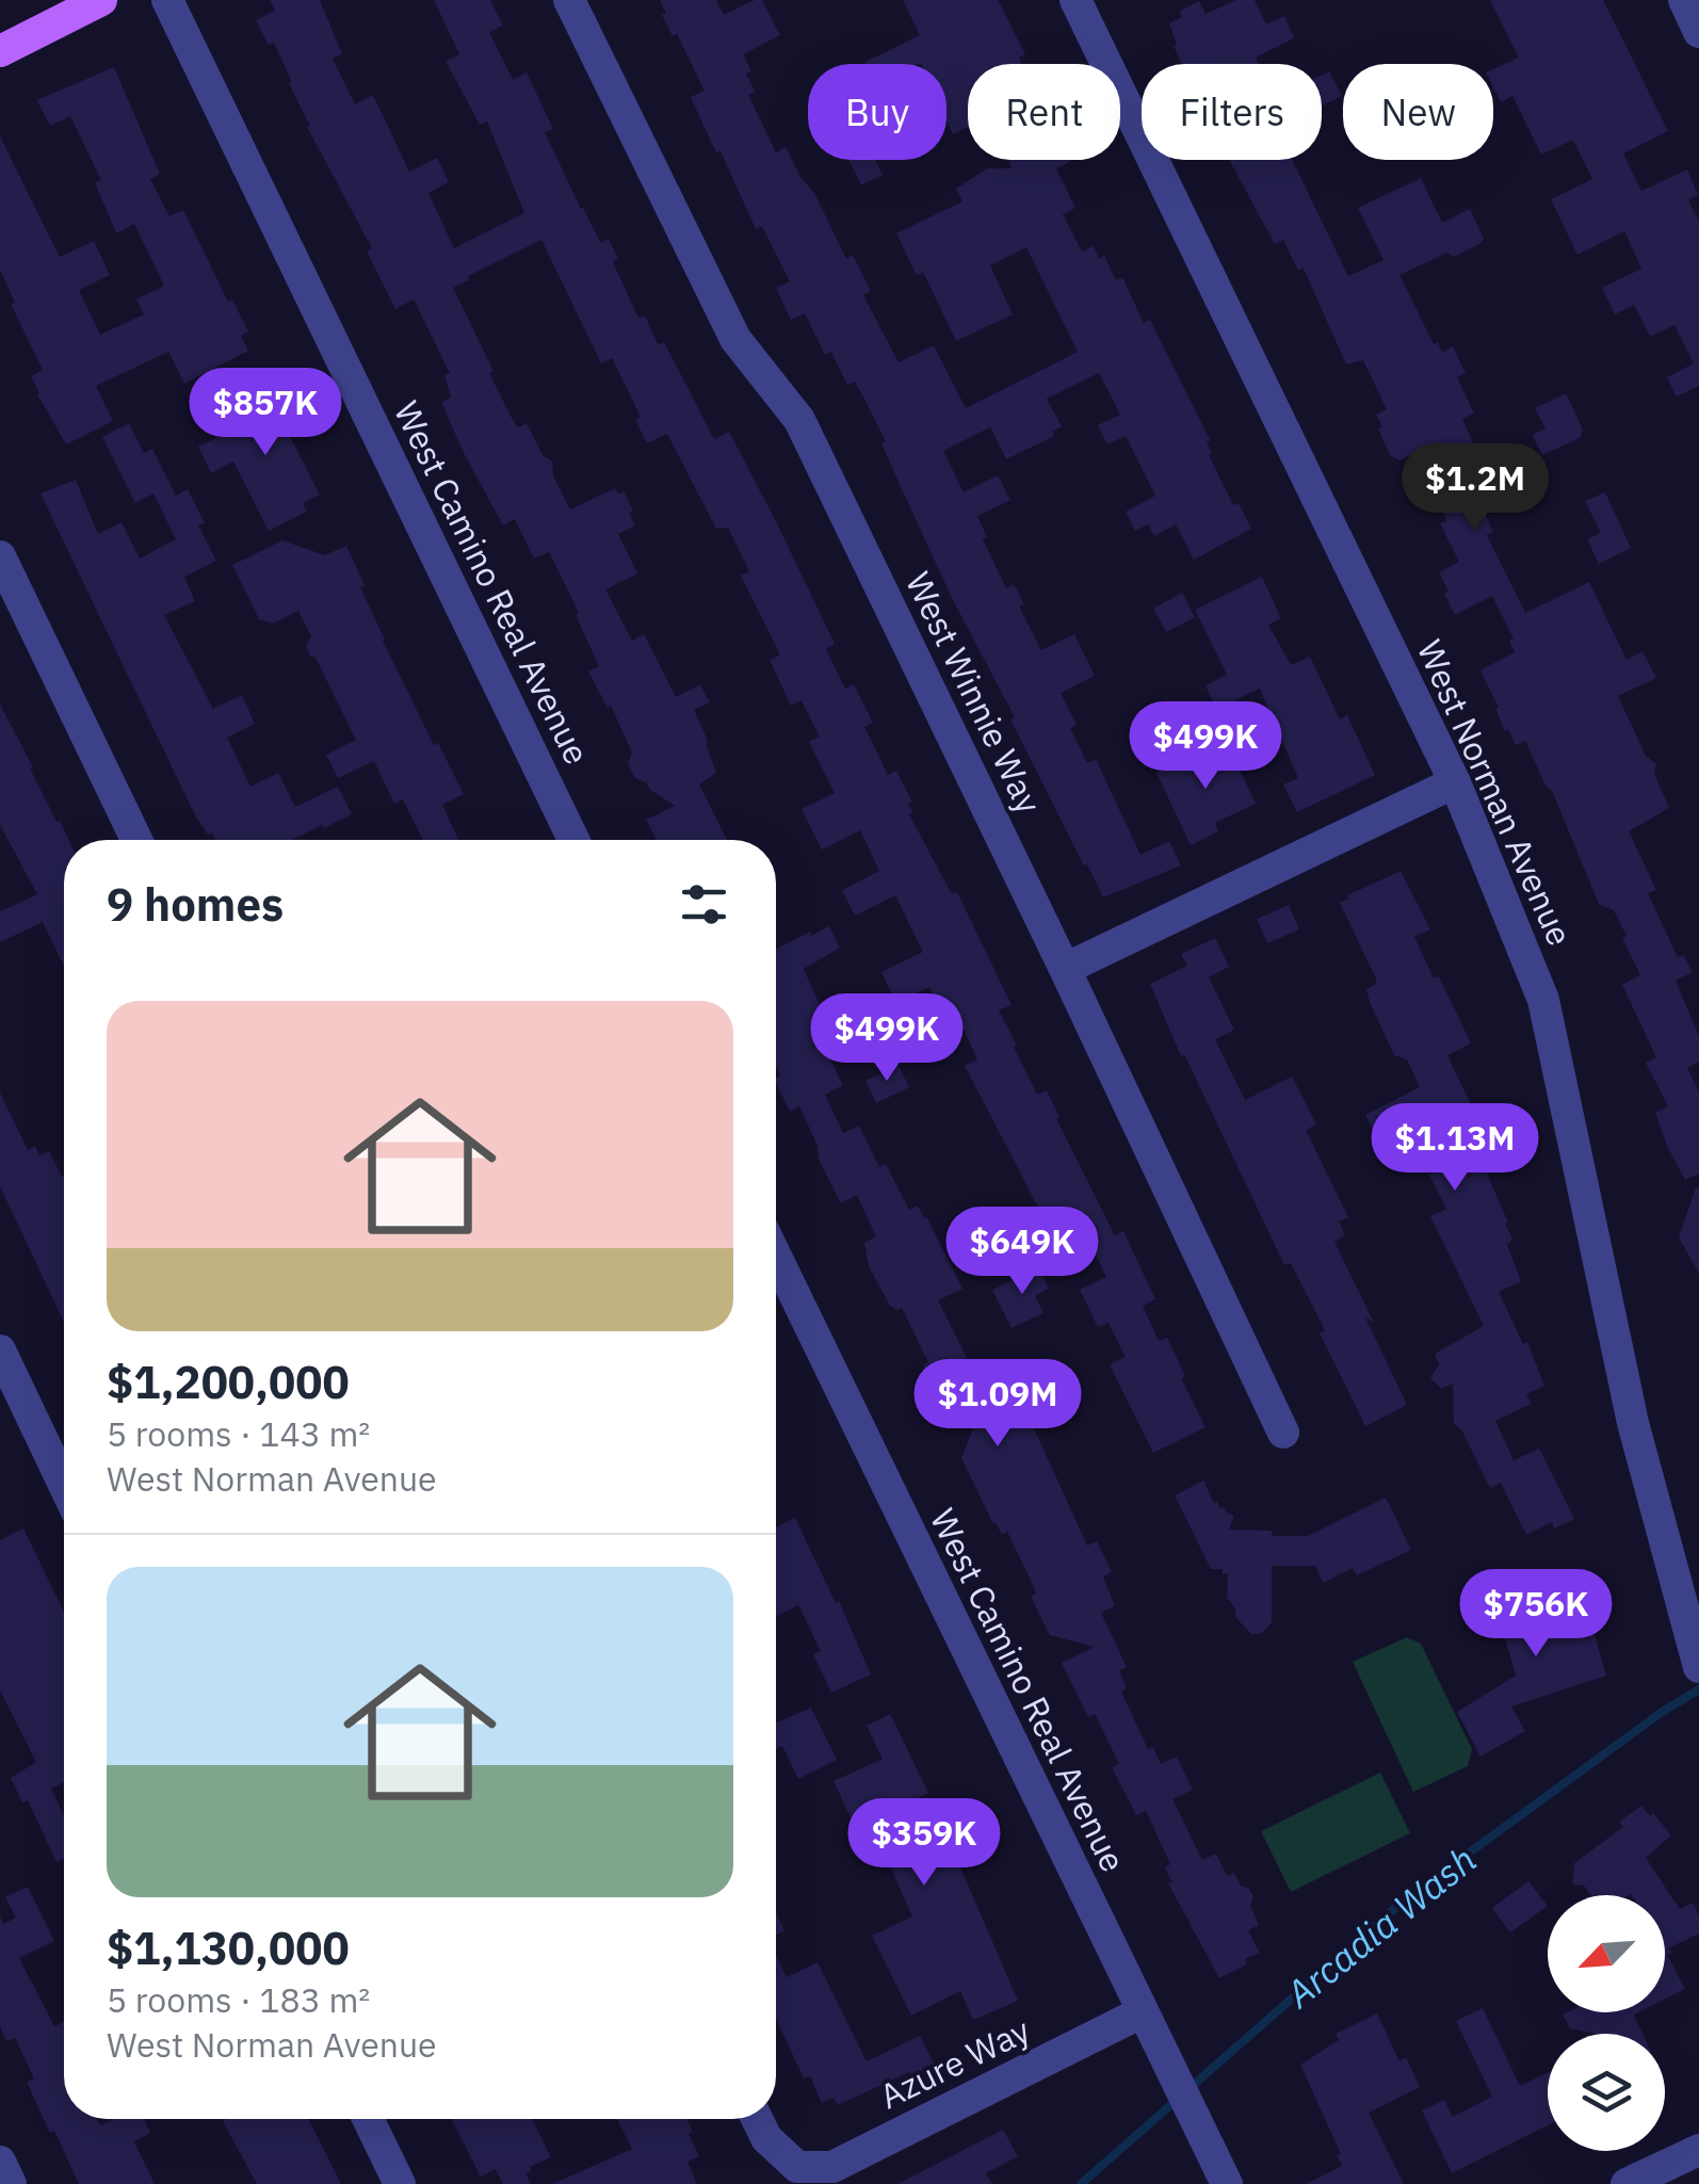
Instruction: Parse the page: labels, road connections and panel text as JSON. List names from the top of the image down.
{
  "streets": {
    "street": [
      "West Camino Real Avenue",
      "West Winnie Way",
      "West Norman Avenue",
      "Azure Way"
    ]
  },
  "crossings": [
    ["West Camino Real Avenue", "Azure Way"]
  ],
  "water": ["Arcadia Wash"],
  "north": "bottom left",
  "page": {
    "chip": [
      "Buy",
      "Rent",
      "Filters",
      "New"
    ],
    "price": [
      "$857K",
      "$1.2M",
      "$499K",
      "$499K",
      "$1.13M",
      "$649K",
      "$1.09M",
      "$756K",
      "$359K"
    ],
    "heading": "9 homes",
    "list": [
      {
        "name": "$1,200,000",
        "note": "5 rooms · 143 m² · West Norman Avenue"
      },
      {
        "name": "$1,130,000",
        "note": "5 rooms · 183 m² · West Norman Avenue"
      }
    ]
  }
}
